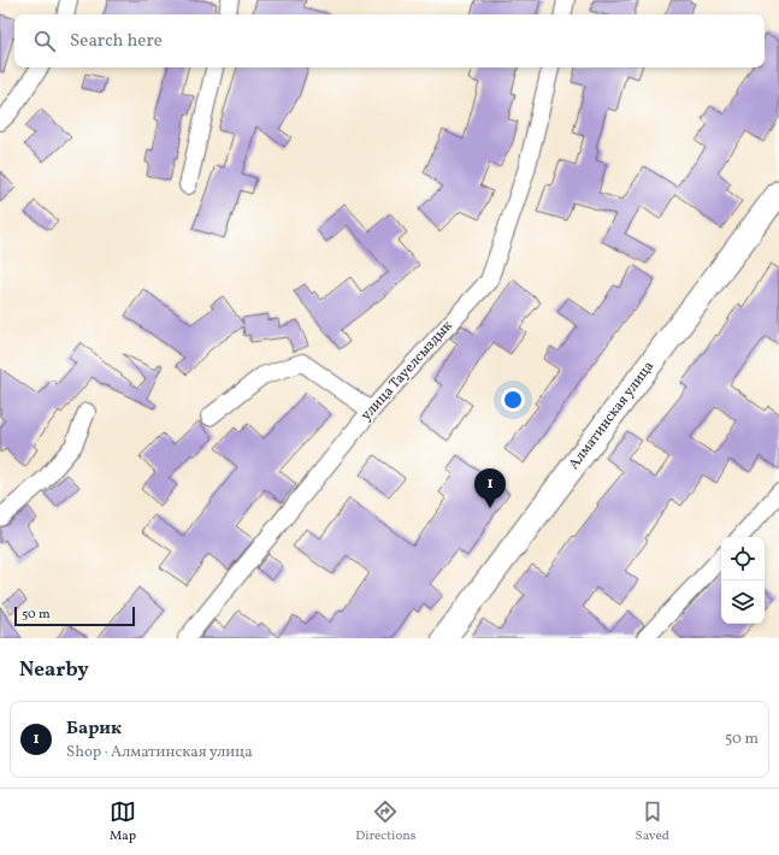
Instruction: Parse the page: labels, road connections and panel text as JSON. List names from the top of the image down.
{
  "streets": {
    "main road": ["Алматинская улица"],
    "street": ["улица Тауелсыздык"]
  },
  "scale_bar": "50 m",
  "page": {
    "search": "Search here",
    "pins": "1",
    "scale": "50 m",
    "heading": "Nearby",
    "list": [
      {
        "mark": "1",
        "name": "Барик",
        "note": "Shop · Алматинская улица",
        "value": "50 m"
      }
    ],
    "nav": ["Map", "Directions", "Saved"]
  }
}
